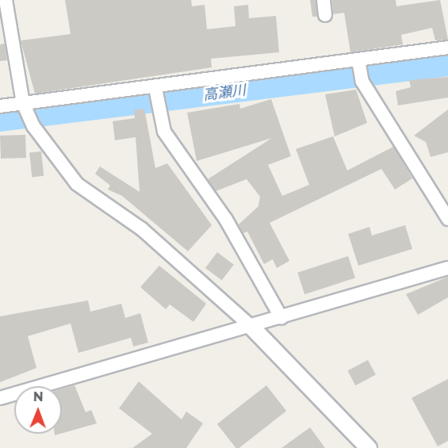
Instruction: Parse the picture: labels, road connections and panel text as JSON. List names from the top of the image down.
{
  "water": ["高瀬川"],
  "north": "top"
}
